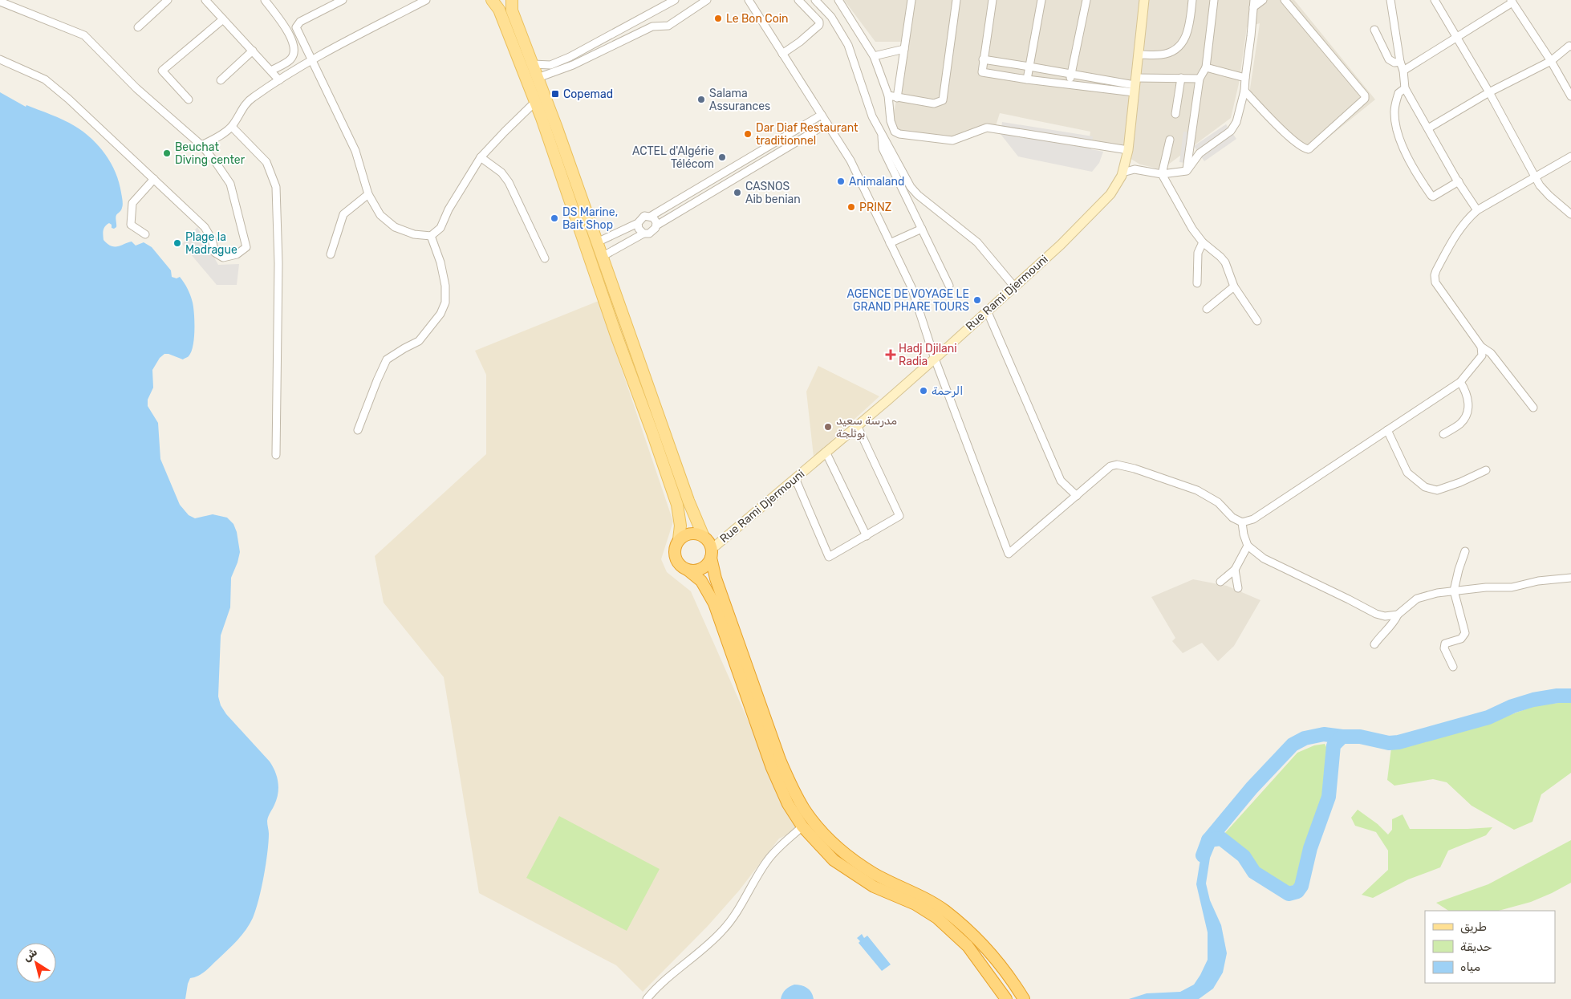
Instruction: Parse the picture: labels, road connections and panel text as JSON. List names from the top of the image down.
{
  "streets": {
    "main road": ["Rue Rami Djermouni"]
  },
  "places": {
    "other": [
      "Le Bon Coin",
      "Salama Assurances",
      "Dar Diaf Restaurant traditionnel",
      "Beuchat Diving center",
      "ACTEL d'Algérie Télécom",
      "Animaland",
      "CASNOS Aib benian",
      "PRINZ",
      "DS Marine, Bait Shop",
      "Plage la Madrague",
      "AGENCE DE VOYAGE LE GRAND PHARE TOURS",
      "الرحمة",
      "مدرسة سعيد بوثلجة"
    ],
    "transit": ["Copemad"],
    "health": ["Hadj Djilani Radia"]
  },
  "legend": ["طريق", "حديقة", "مياه"],
  "north": "top left"
}
